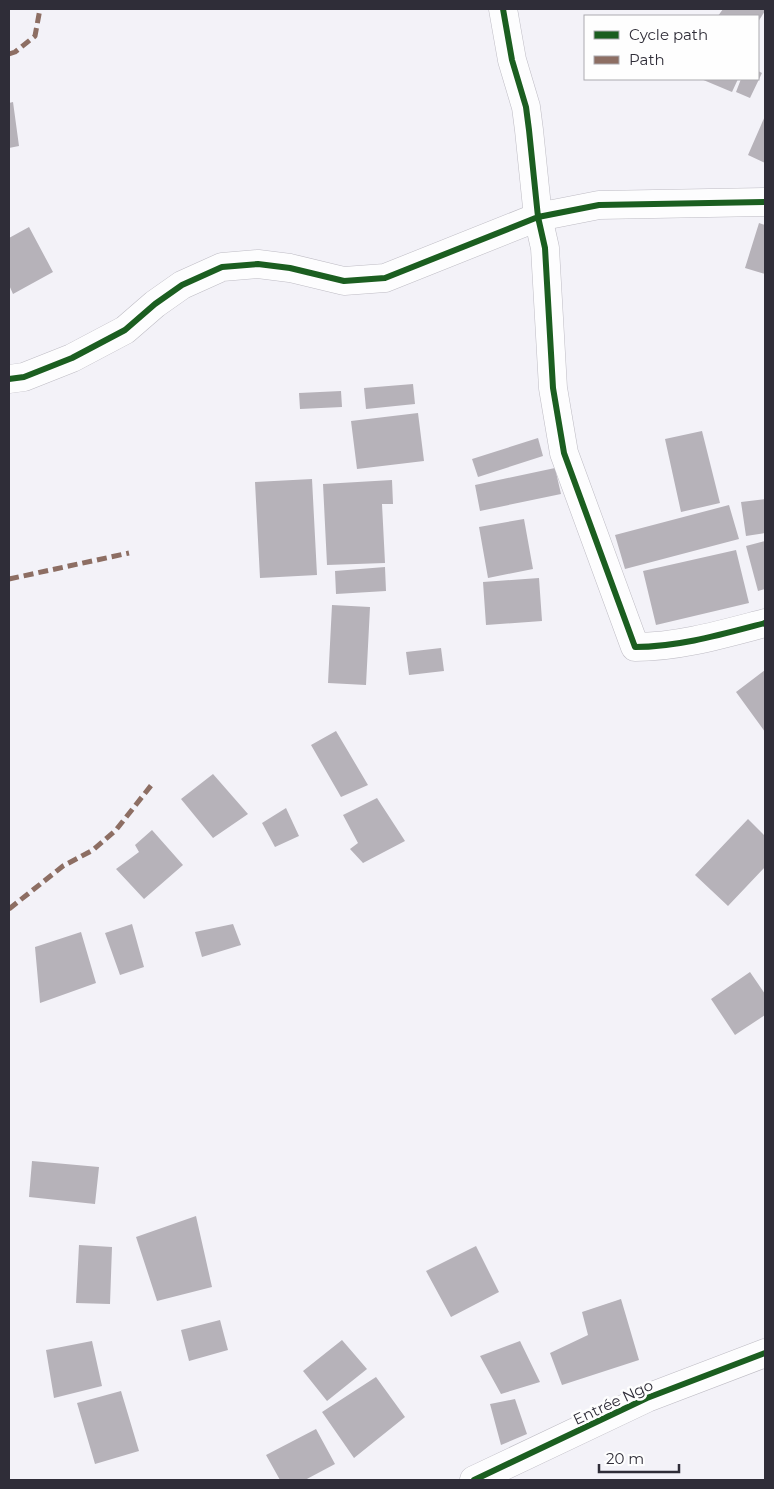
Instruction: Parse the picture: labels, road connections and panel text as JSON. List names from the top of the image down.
{
  "streets": {
    "street": ["Entrée Ngo"]
  },
  "legend": ["Cycle path", "Path"],
  "scale_bar": "20 m"
}
